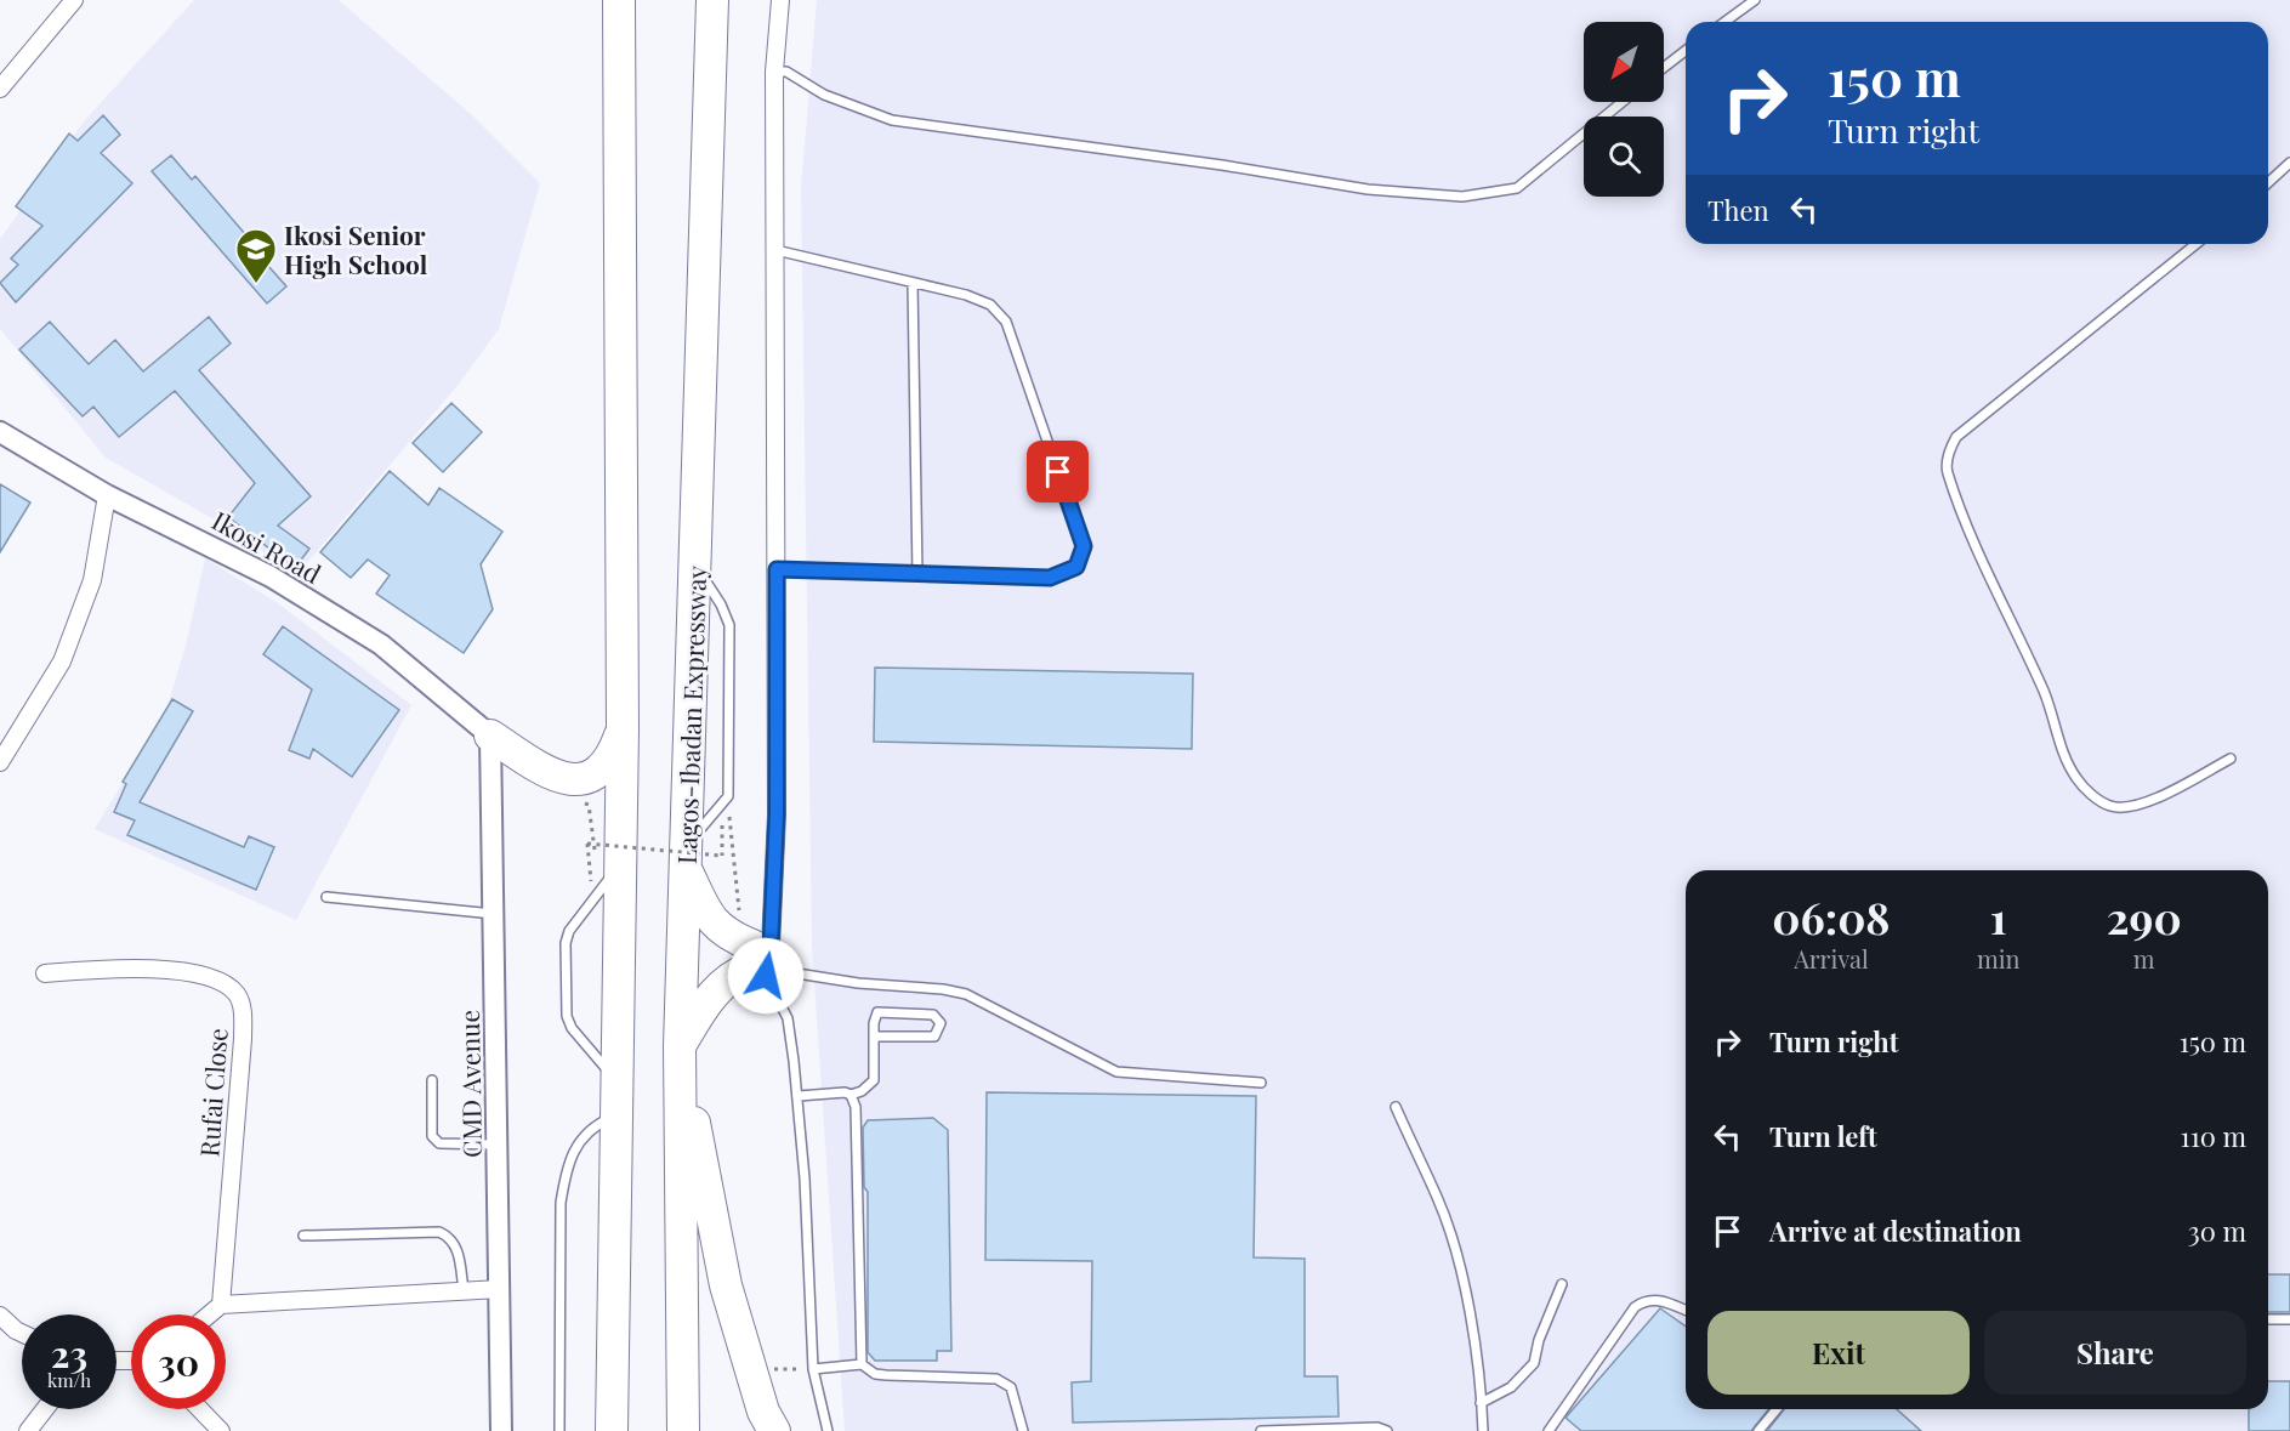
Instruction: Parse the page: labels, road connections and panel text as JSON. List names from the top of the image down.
{
  "streets": {
    "highway": ["Lagos-Ibadan Expressway"],
    "street": ["Ikosi Road", "CMD Avenue", "Rufai Close"]
  },
  "crossings": [
    ["Ikosi Road", "CMD Avenue"]
  ],
  "places": {
    "school or university": ["Ikosi Senior High School"]
  },
  "north": "bottom left",
  "page": {
    "turn": ["150 m", "Turn right"],
    "then": "Then",
    "eta": [
      "06:08",
      "Arrival",
      "1",
      "min",
      "290",
      "m"
    ],
    "list": [
      {
        "name": "Turn right",
        "value": "150 m"
      },
      {
        "name": "Turn left",
        "value": "110 m"
      },
      {
        "name": "Arrive at destination",
        "value": "30 m"
      }
    ],
    "buttons": ["Exit", "Share"],
    "speed": "23 km/h",
    "limit": "30"
  }
}
